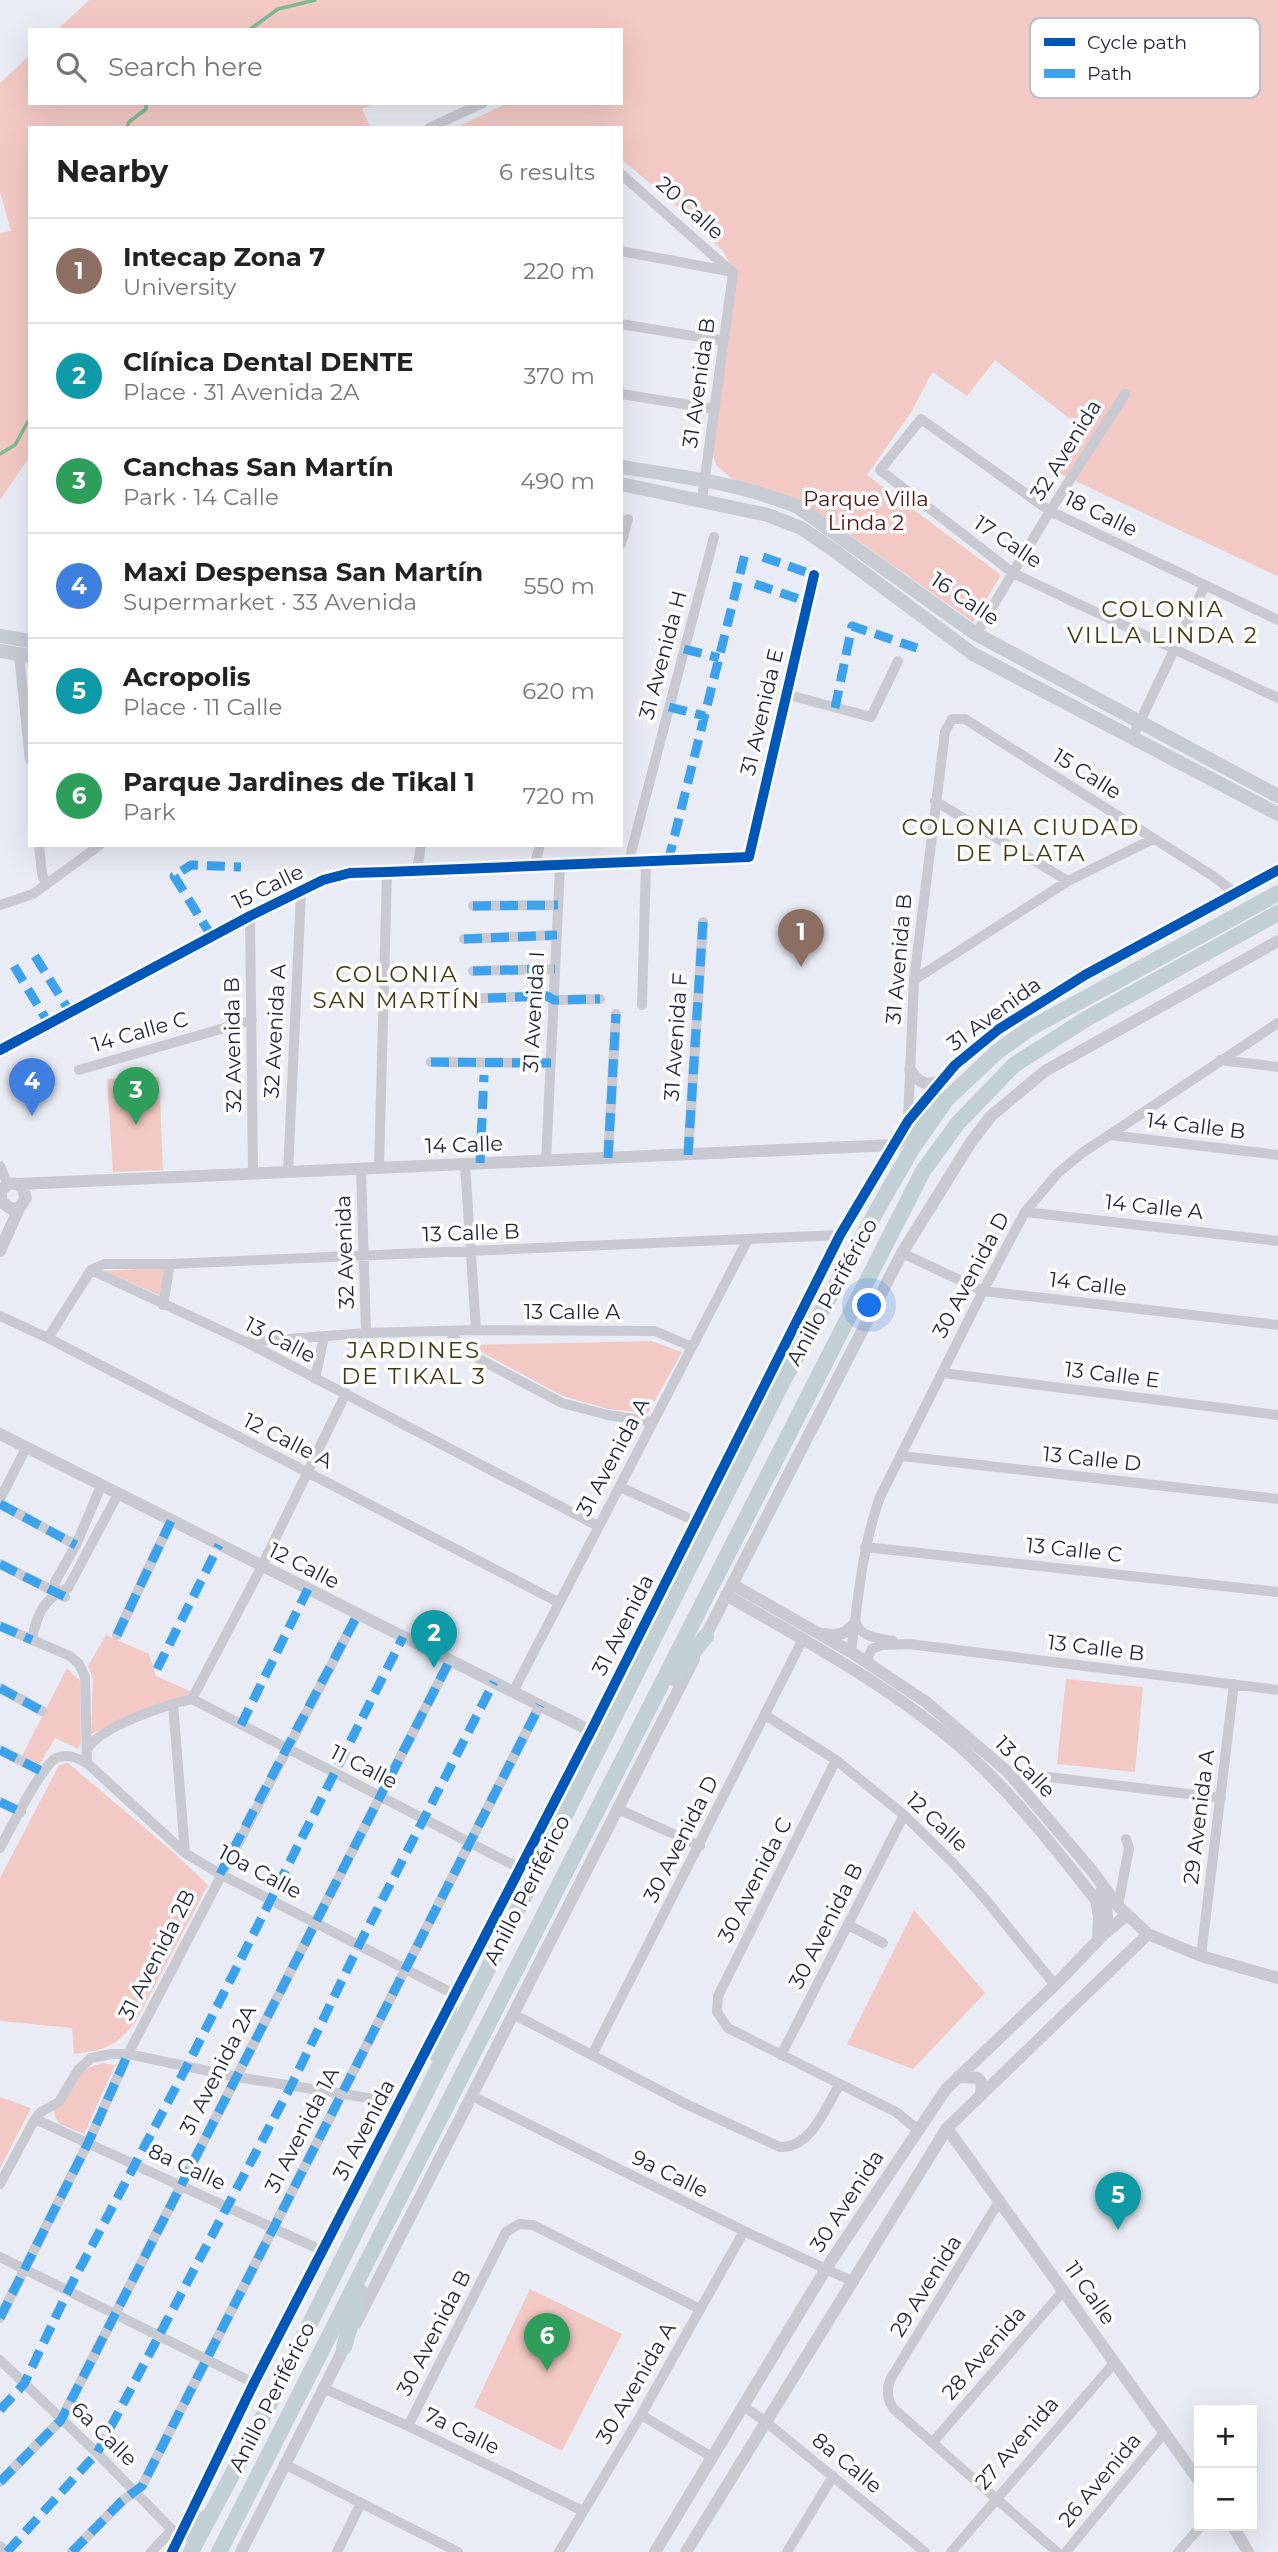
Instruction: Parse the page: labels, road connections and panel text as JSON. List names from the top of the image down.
{
  "streets": {
    "highway": ["Anillo Periférico"],
    "main road": ["16 Calle"],
    "street": [
      "20 Calle",
      "31 Avenida B",
      "32 Avenida",
      "18 Calle",
      "17 Calle",
      "31 Avenida H",
      "31 Avenida E",
      "15 Calle",
      "31 Avenida I",
      "31 Avenida",
      "32 Avenida A",
      "14 Calle C",
      "31 Avenida F",
      "32 Avenida B",
      "14 Calle B",
      "14 Calle",
      "14 Calle A",
      "13 Calle B",
      "30 Avenida D",
      "13 Calle A",
      "13 Calle",
      "13 Calle E",
      "12 Calle A",
      "31 Avenida A",
      "13 Calle D",
      "13 Calle C",
      "12 Calle",
      "11 Calle",
      "29 Avenida A",
      "10a Calle",
      "30 Avenida C",
      "30 Avenida B",
      "31 Avenida 2B",
      "31 Avenida 2A",
      "31 Avenida 1A",
      "8a Calle",
      "9a Calle",
      "30 Avenida",
      "29 Avenida",
      "28 Avenida",
      "30 Avenida A",
      "7a Calle",
      "6a Calle",
      "27 Avenida",
      "26 Avenida"
    ]
  },
  "crossings": [
    ["20 Calle", "31 Avenida B"],
    ["31 Avenida B", "16 Calle"],
    ["31 Avenida B", "15 Calle"],
    ["31 Avenida B", "31 Avenida"],
    ["32 Avenida", "18 Calle"],
    ["32 Avenida", "17 Calle"],
    ["32 Avenida", "16 Calle"],
    ["32 Avenida", "14 Calle"],
    ["32 Avenida", "13 Calle B"],
    ["32 Avenida", "13 Calle A"],
    ["18 Calle", "17 Calle"],
    ["31 Avenida H", "15 Calle"],
    ["31 Avenida E", "15 Calle"],
    ["15 Calle", "31 Avenida I"],
    ["15 Calle", "31 Avenida"],
    ["15 Calle", "32 Avenida A"],
    ["15 Calle", "32 Avenida B"],
    ["31 Avenida I", "14 Calle"],
    ["31 Avenida", "14 Calle"],
    ["31 Avenida", "13 Calle B"],
    ["31 Avenida", "12 Calle"],
    ["31 Avenida", "11 Calle"],
    ["31 Avenida", "10a Calle"],
    ["31 Avenida", "8a Calle"],
    ["31 Avenida", "6a Calle"],
    ["32 Avenida A", "14 Calle"],
    ["14 Calle C", "32 Avenida B"],
    ["31 Avenida F", "14 Calle"],
    ["32 Avenida B", "14 Calle"],
    ["14 Calle B", "30 Avenida D"],
    ["14 Calle", "30 Avenida D"],
    ["14 Calle A", "30 Avenida D"],
    ["13 Calle B", "30 Avenida D"],
    ["13 Calle B", "13 Calle"],
    ["13 Calle B", "31 Avenida A"],
    ["13 Calle B", "29 Avenida A"],
    ["30 Avenida D", "13 Calle"],
    ["30 Avenida D", "13 Calle E"],
    ["30 Avenida D", "13 Calle D"],
    ["30 Avenida D", "13 Calle C"],
    ["30 Avenida D", "12 Calle"],
    ["13 Calle A", "13 Calle"],
    ["13 Calle A", "31 Avenida A"],
    ["13 Calle", "31 Avenida A"],
    ["13 Calle", "29 Avenida A"],
    ["13 Calle", "30 Avenida"],
    ["12 Calle A", "31 Avenida A"],
    ["31 Avenida A", "12 Calle"],
    ["12 Calle", "30 Avenida C"],
    ["12 Calle", "30 Avenida B"],
    ["12 Calle", "31 Avenida 2B"],
    ["12 Calle", "31 Avenida 2A"],
    ["12 Calle", "31 Avenida 1A"],
    ["12 Calle", "30 Avenida"],
    ["11 Calle", "31 Avenida 2B"],
    ["11 Calle", "31 Avenida 2A"],
    ["11 Calle", "31 Avenida 1A"],
    ["11 Calle", "29 Avenida"],
    ["11 Calle", "28 Avenida"],
    ["11 Calle", "27 Avenida"],
    ["11 Calle", "26 Avenida"],
    ["10a Calle", "31 Avenida 2B"],
    ["10a Calle", "31 Avenida 2A"],
    ["10a Calle", "31 Avenida 1A"],
    ["30 Avenida C", "30 Avenida B"],
    ["30 Avenida B", "30 Avenida A"],
    ["30 Avenida B", "7a Calle"],
    ["31 Avenida 2B", "8a Calle"],
    ["31 Avenida 2A", "8a Calle"],
    ["31 Avenida 2A", "6a Calle"],
    ["31 Avenida 1A", "8a Calle"],
    ["31 Avenida 1A", "6a Calle"],
    ["8a Calle", "30 Avenida"],
    ["9a Calle", "30 Avenida"],
    ["9a Calle", "30 Avenida A"],
    ["29 Avenida", "28 Avenida"],
    ["30 Avenida A", "7a Calle"]
  ],
  "districts": [
    "COLONIA VILLA LINDA 2",
    "COLONIA CIUDAD DE PLATA",
    "COLONIA SAN MARTÍN",
    "JARDINES DE TIKAL 3"
  ],
  "parks": ["Parque Villa Linda 2"],
  "legend": ["Cycle path", "Path"],
  "page": {
    "search": "Search here",
    "heading": ["Nearby", "6 results"],
    "list": [
      {
        "mark": "1",
        "name": "Intecap Zona 7",
        "note": "University",
        "value": "220 m"
      },
      {
        "mark": "2",
        "name": "Clínica Dental DENTE",
        "note": "Place · 31 Avenida 2A",
        "value": "370 m"
      },
      {
        "mark": "3",
        "name": "Canchas San Martín",
        "note": "Park · 14 Calle",
        "value": "490 m"
      },
      {
        "mark": "4",
        "name": "Maxi Despensa San Martín",
        "note": "Supermarket · 33 Avenida",
        "value": "550 m"
      },
      {
        "mark": "5",
        "name": "Acropolis",
        "note": "Place · 11 Calle",
        "value": "620 m"
      },
      {
        "mark": "6",
        "name": "Parque Jardines de Tikal 1",
        "note": "Park",
        "value": "720 m"
      }
    ],
    "pins": [
      "1",
      "4",
      "3",
      "2",
      "5",
      "6"
    ],
    "map_buttons": ["+", "−"]
  }
}
